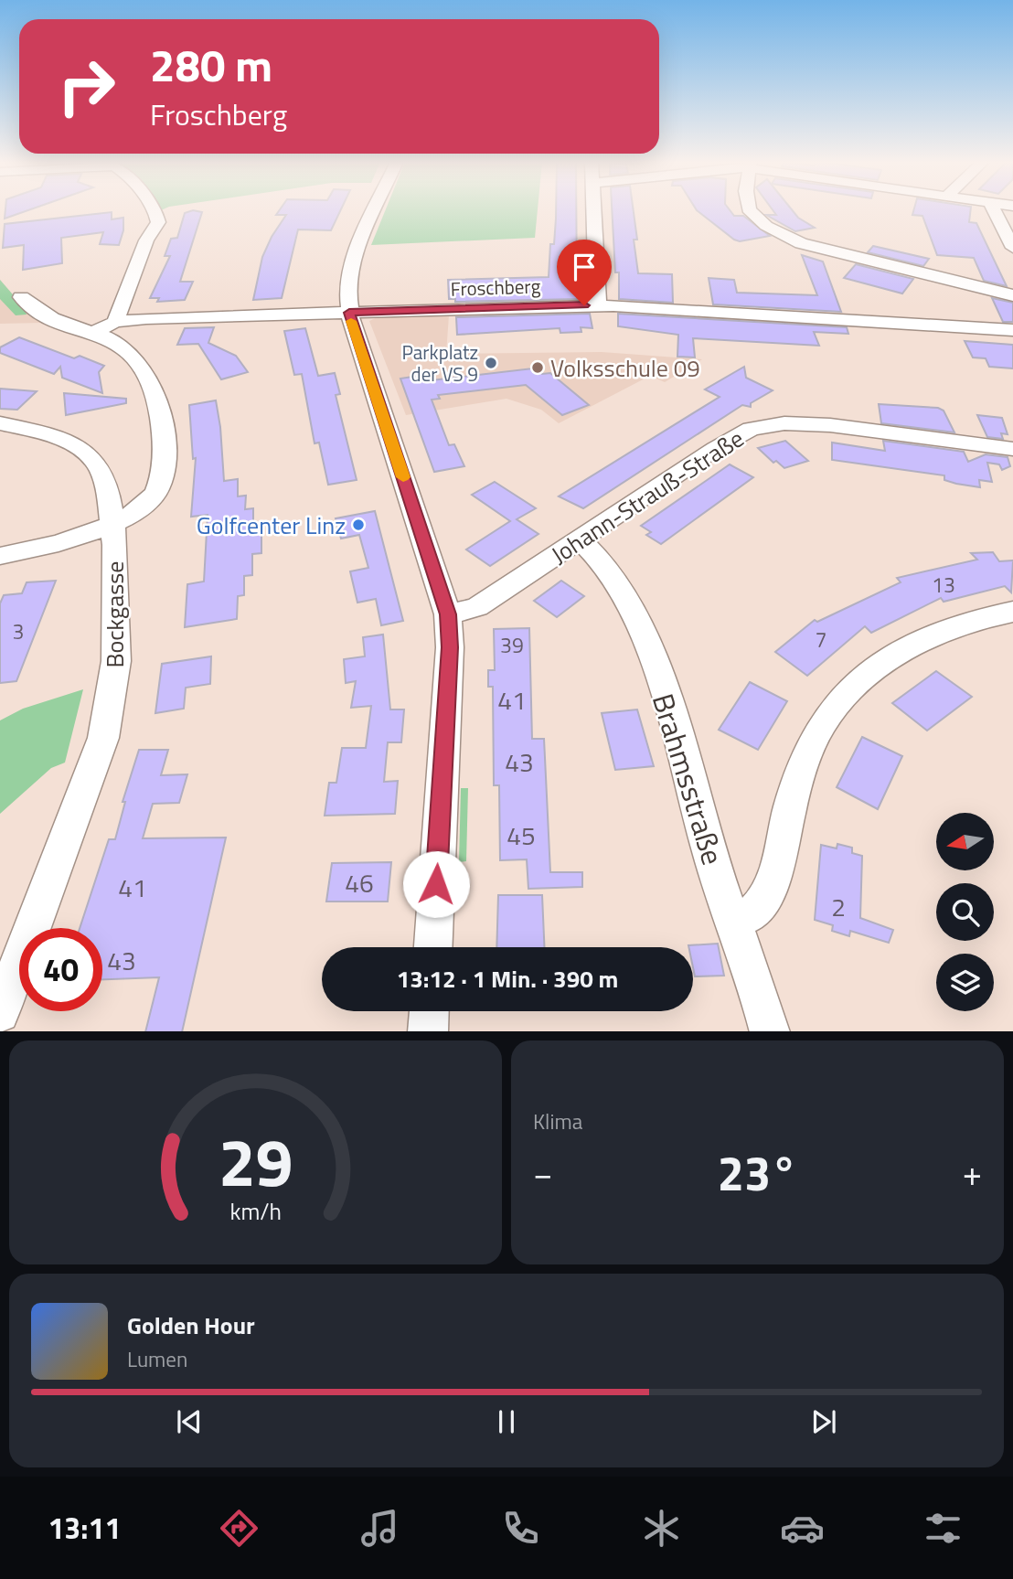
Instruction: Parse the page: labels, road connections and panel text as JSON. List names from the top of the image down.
{
  "streets": {
    "street": [
      "Froschberg",
      "Johann-Strauß-Straße",
      "Bockgasse",
      "Brahmsstraße"
    ]
  },
  "crossings": [
    ["Johann-Strauß-Straße", "Brahmsstraße"]
  ],
  "places": ["Parkplatz der VS 9", "Volksschule 09", "Golfcenter Linz"],
  "house_numbers": [
    "13",
    "3",
    "7",
    "39",
    "41",
    "43",
    "45",
    "46",
    "41",
    "2",
    "43"
  ],
  "north": "left",
  "page": {
    "turn": ["280 m", "Froschberg"],
    "limit": "40",
    "trip": "13:12 · 1 Min. · 390 m",
    "tile": "Klima",
    "heat": ["−", "23°", "+"],
    "song": ["Golden Hour", "Lumen"],
    "tabs": "13:11",
    "gauge": ["29", "km/h"]
  }
}
